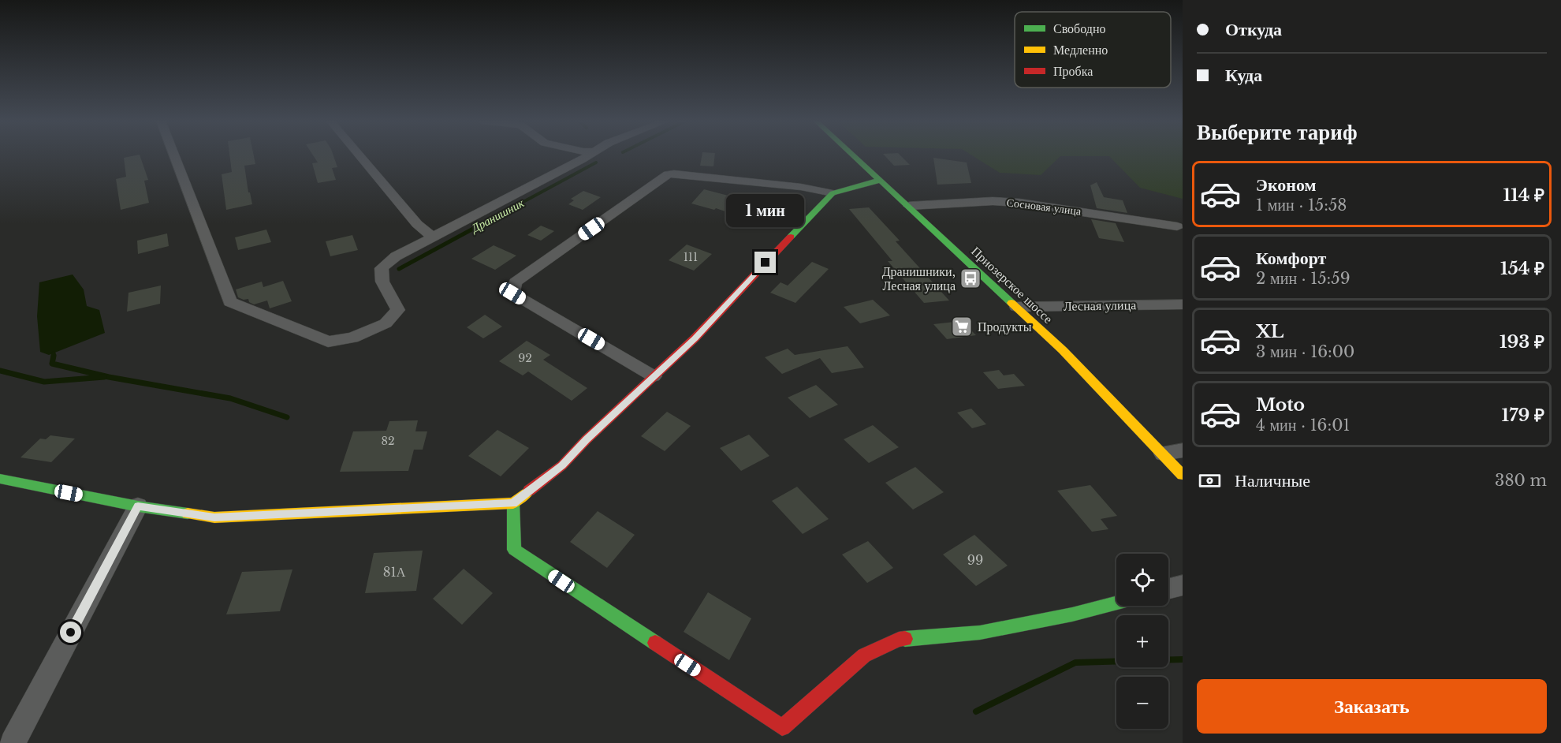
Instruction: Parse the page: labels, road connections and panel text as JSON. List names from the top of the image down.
{
  "streets": {
    "street": ["Сосновая улица", "Приозерское шоссе", "Лесная улица"]
  },
  "crossings": [
    ["Сосновая улица", "Приозерское шоссе"],
    ["Приозерское шоссе", "Лесная улица"]
  ],
  "water": ["Дранишник"],
  "places": {
    "bus stop": ["Дранишники, Лесная улица"],
    "supermarket": ["Продукты"]
  },
  "house_numbers": [
    "111",
    "92",
    "82",
    "99",
    "81А"
  ],
  "legend": ["Свободно", "Медленно", "Пробка"],
  "page": {
    "banner": ["Откуда", "Куда"],
    "heading": "Выберите тариф",
    "list": [
      {
        "name": "Эконом",
        "note": "1 мин · 15:58",
        "value": "114 ₽"
      },
      {
        "name": "Комфорт",
        "note": "2 мин · 15:59",
        "value": "154 ₽"
      },
      {
        "name": "XL",
        "note": "3 мин · 16:00",
        "value": "193 ₽"
      },
      {
        "name": "Moto",
        "note": "4 мин · 16:01",
        "value": "179 ₽"
      }
    ],
    "bubble": "1 мин",
    "pay": ["Наличные", "380 m"],
    "map_buttons": ["+", "−"],
    "buttons": "Заказать"
  }
}
